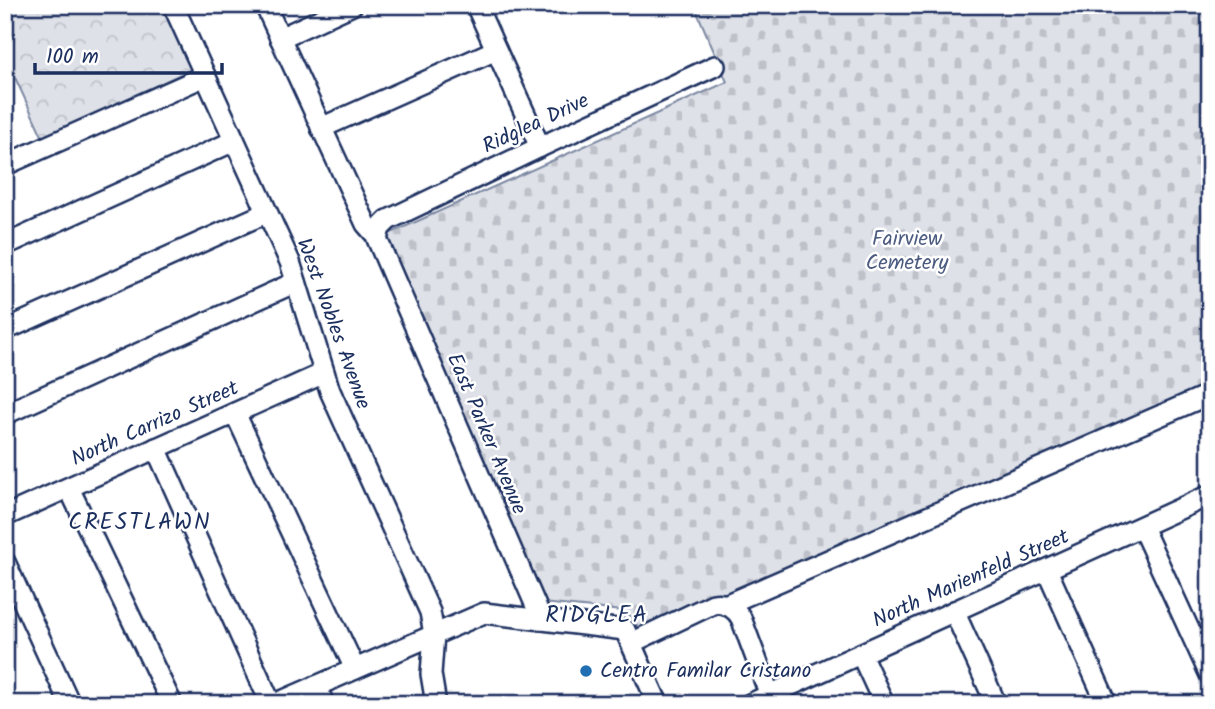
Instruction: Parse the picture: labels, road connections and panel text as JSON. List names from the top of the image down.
{
  "streets": {
    "street": [
      "Ridglea Drive",
      "West Nobles Avenue",
      "North Carrizo Street",
      "East Parker Avenue",
      "North Marienfeld Street"
    ]
  },
  "crossings": [
    ["Ridglea Drive", "East Parker Avenue"],
    ["West Nobles Avenue", "North Carrizo Street"]
  ],
  "districts": ["CRESTLAWN", "RIDGLEA"],
  "parks": ["Fairview Cemetery"],
  "places": ["Centro Familar Cristano"],
  "scale_bar": "100 m"
}
